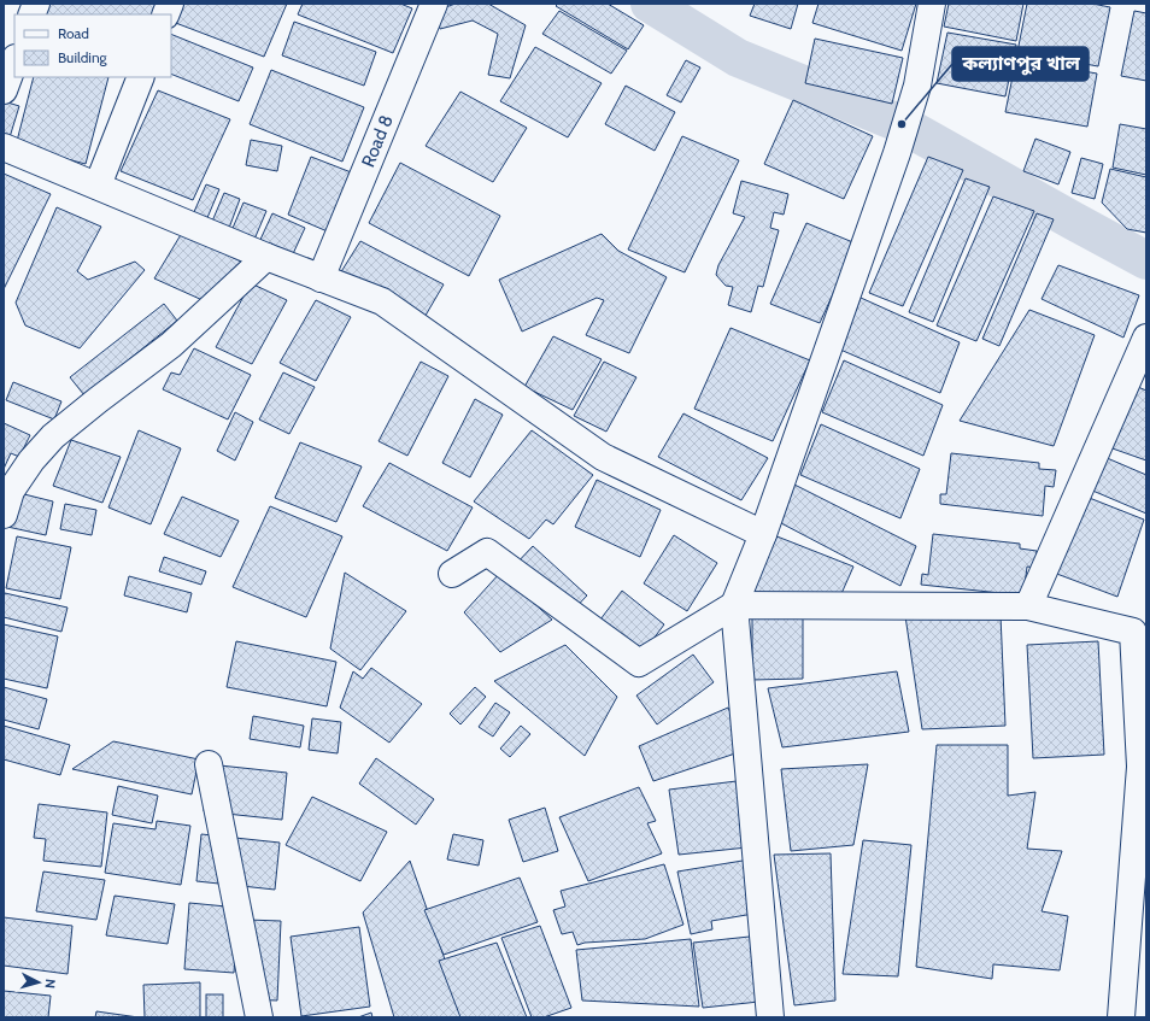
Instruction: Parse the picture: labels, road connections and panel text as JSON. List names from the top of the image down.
{
  "streets": {
    "street": ["Road 8"]
  },
  "places": ["কল্যাণপুর খাল"],
  "legend": ["Road", "Building"],
  "north": "right"
}
